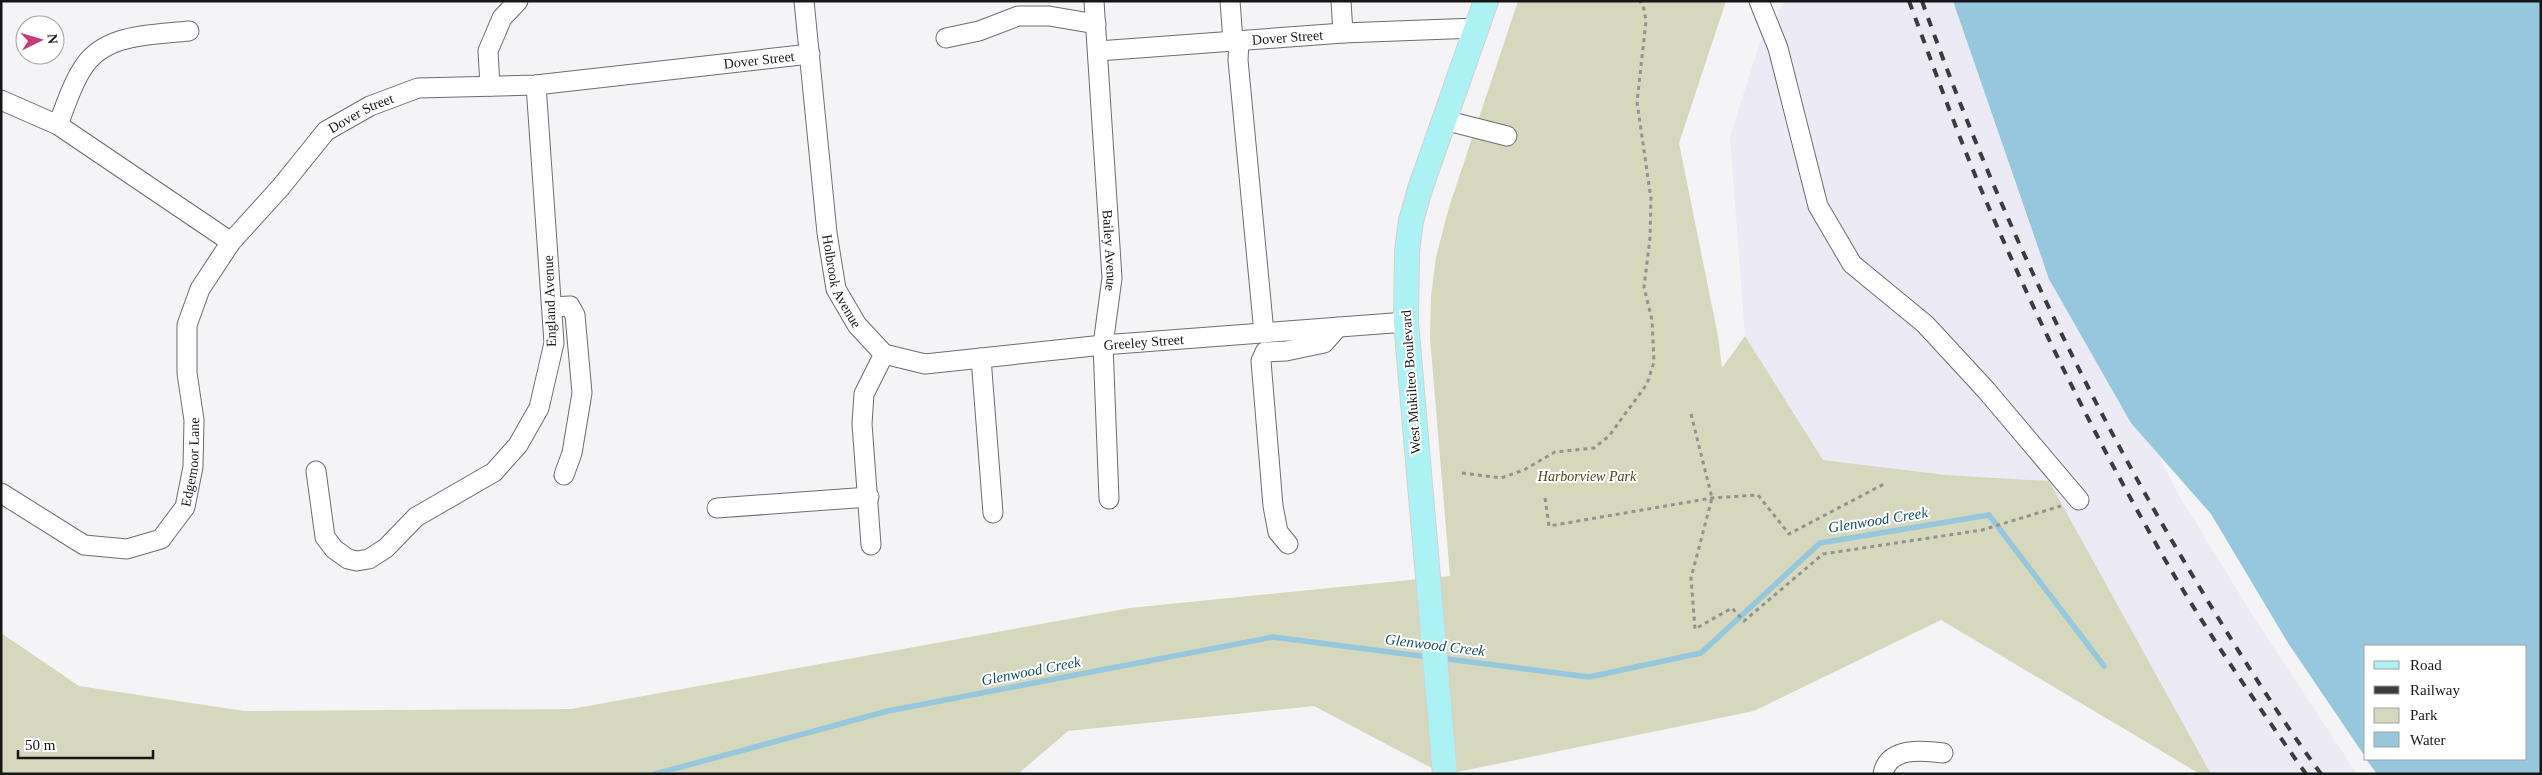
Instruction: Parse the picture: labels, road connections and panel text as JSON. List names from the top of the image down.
{
  "streets": {
    "main road": ["West Mukilteo Boulevard"],
    "street": [
      "Dover Street",
      "Bailey Avenue",
      "Holbrook Avenue",
      "England Avenue",
      "Greeley Street",
      "Edgemoor Lane"
    ]
  },
  "crossings": [
    ["Dover Street", "Bailey Avenue"],
    ["Dover Street", "Holbrook Avenue"],
    ["Dover Street", "England Avenue"],
    ["Dover Street", "West Mukilteo Boulevard"],
    ["Dover Street", "Edgemoor Lane"],
    ["Bailey Avenue", "Greeley Street"],
    ["Holbrook Avenue", "Greeley Street"],
    ["Greeley Street", "West Mukilteo Boulevard"]
  ],
  "water": ["Glenwood Creek"],
  "parks": ["Harborview Park"],
  "legend": [
    "Road",
    "Railway",
    "Park",
    "Water"
  ],
  "scale_bar": "50 m",
  "north": "right"
}
